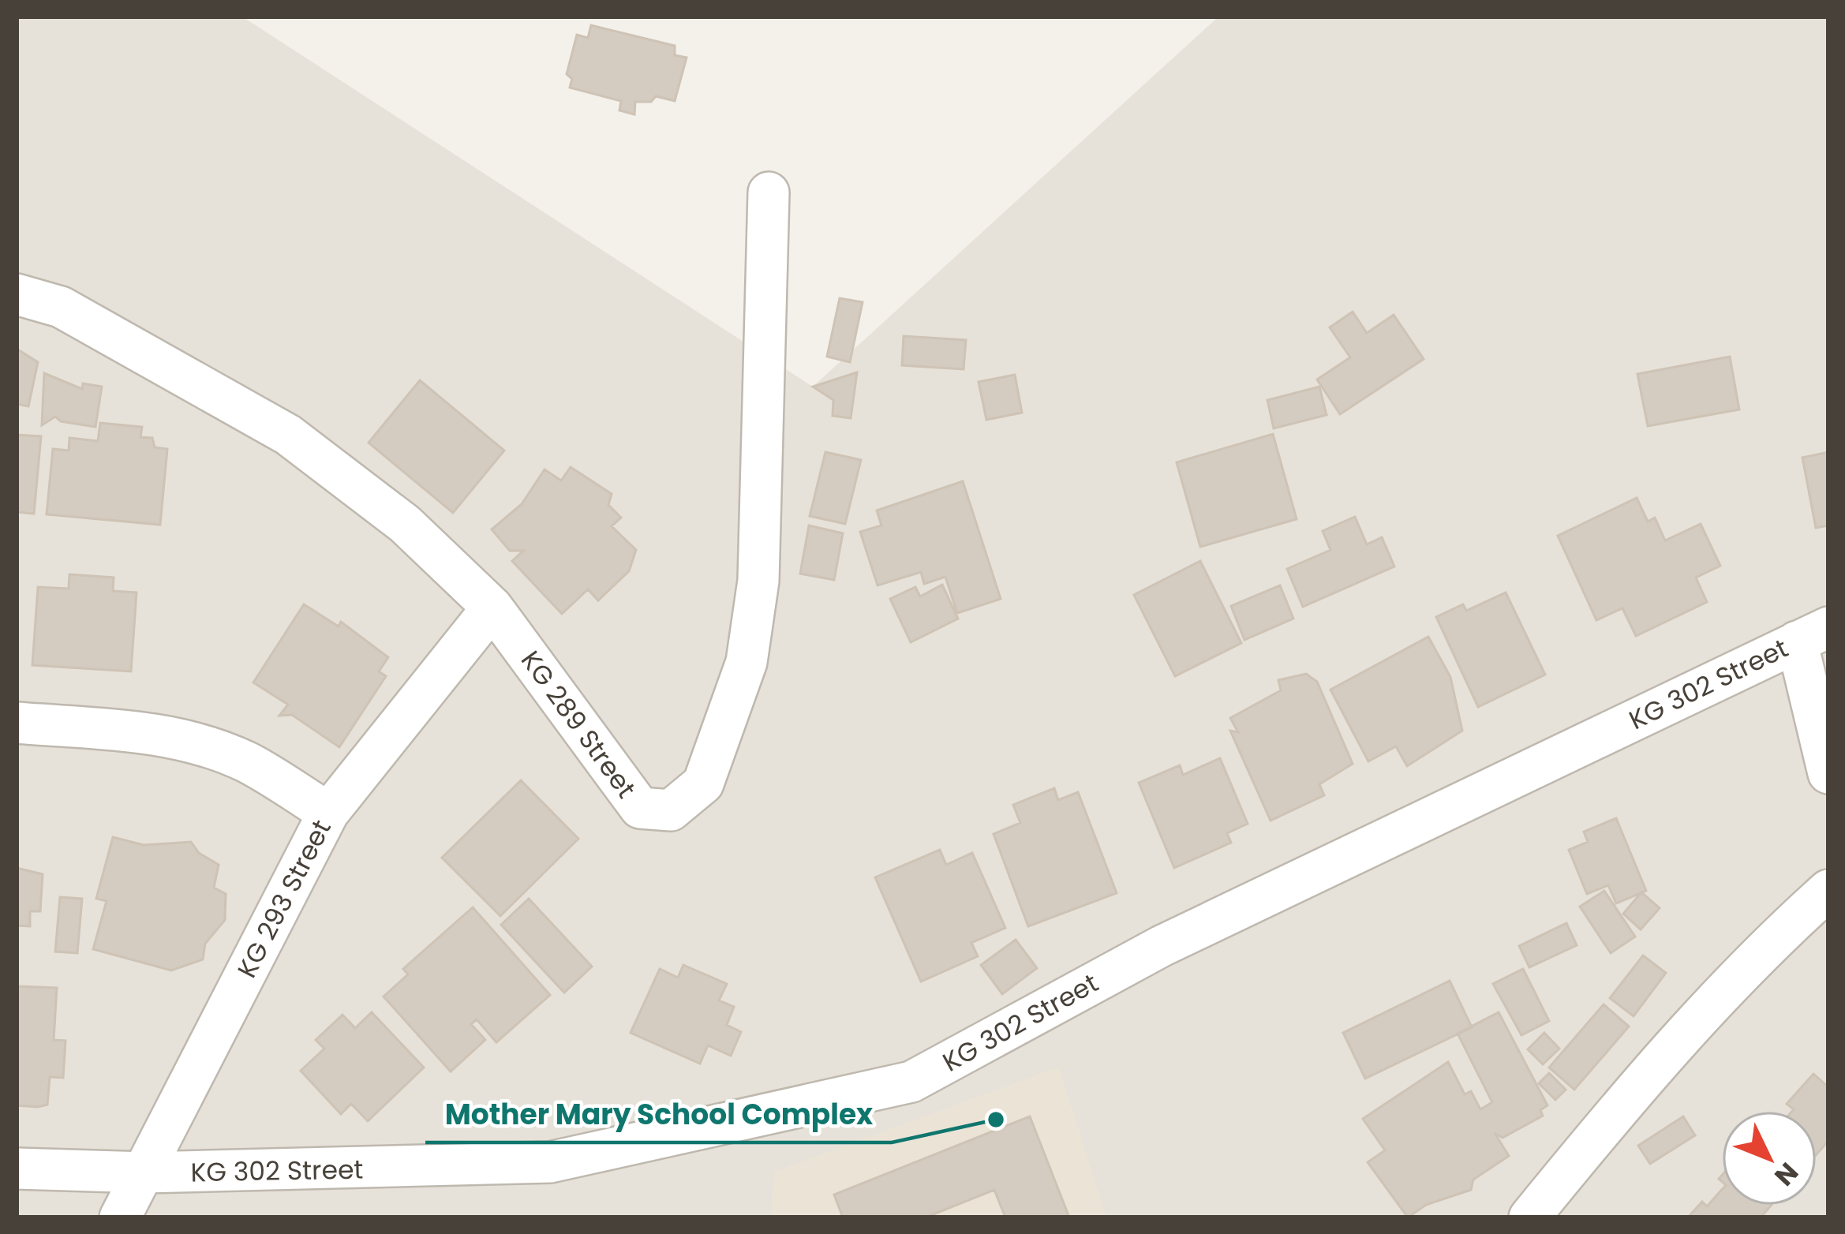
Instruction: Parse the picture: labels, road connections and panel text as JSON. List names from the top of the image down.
{
  "streets": {
    "street": ["KG 302 Street", "KG 289 Street", "KG 293 Street"]
  },
  "crossings": [
    ["KG 302 Street", "KG 293 Street"],
    ["KG 289 Street", "KG 293 Street"]
  ],
  "places": ["Mother Mary School Complex"],
  "north": "bottom right"
}
